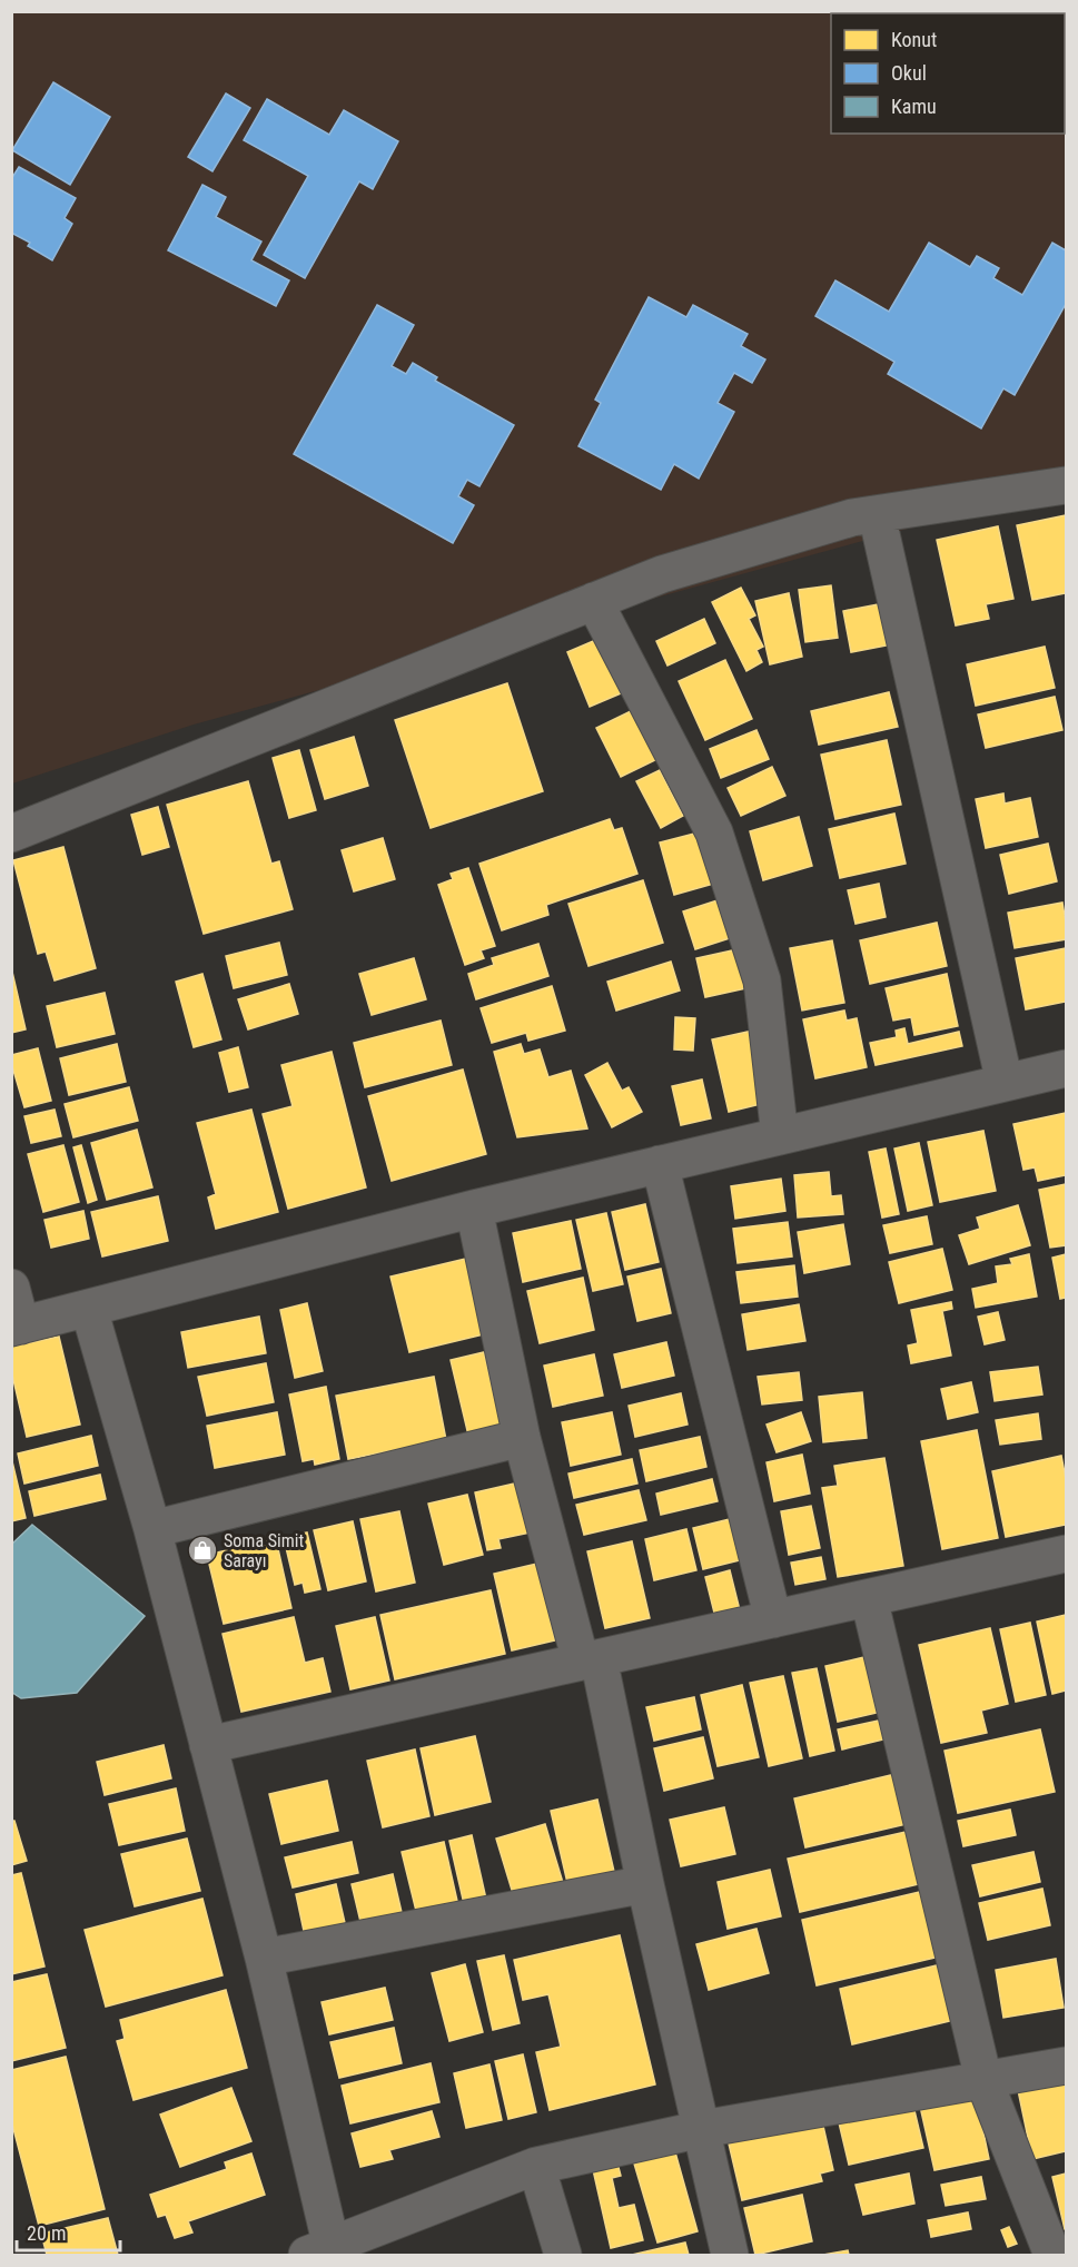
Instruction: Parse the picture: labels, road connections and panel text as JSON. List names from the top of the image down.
{
  "places": {
    "shop": ["Soma Simit Sarayı"]
  },
  "legend": ["Konut", "Okul", "Kamu"],
  "scale_bar": "20 m"
}
